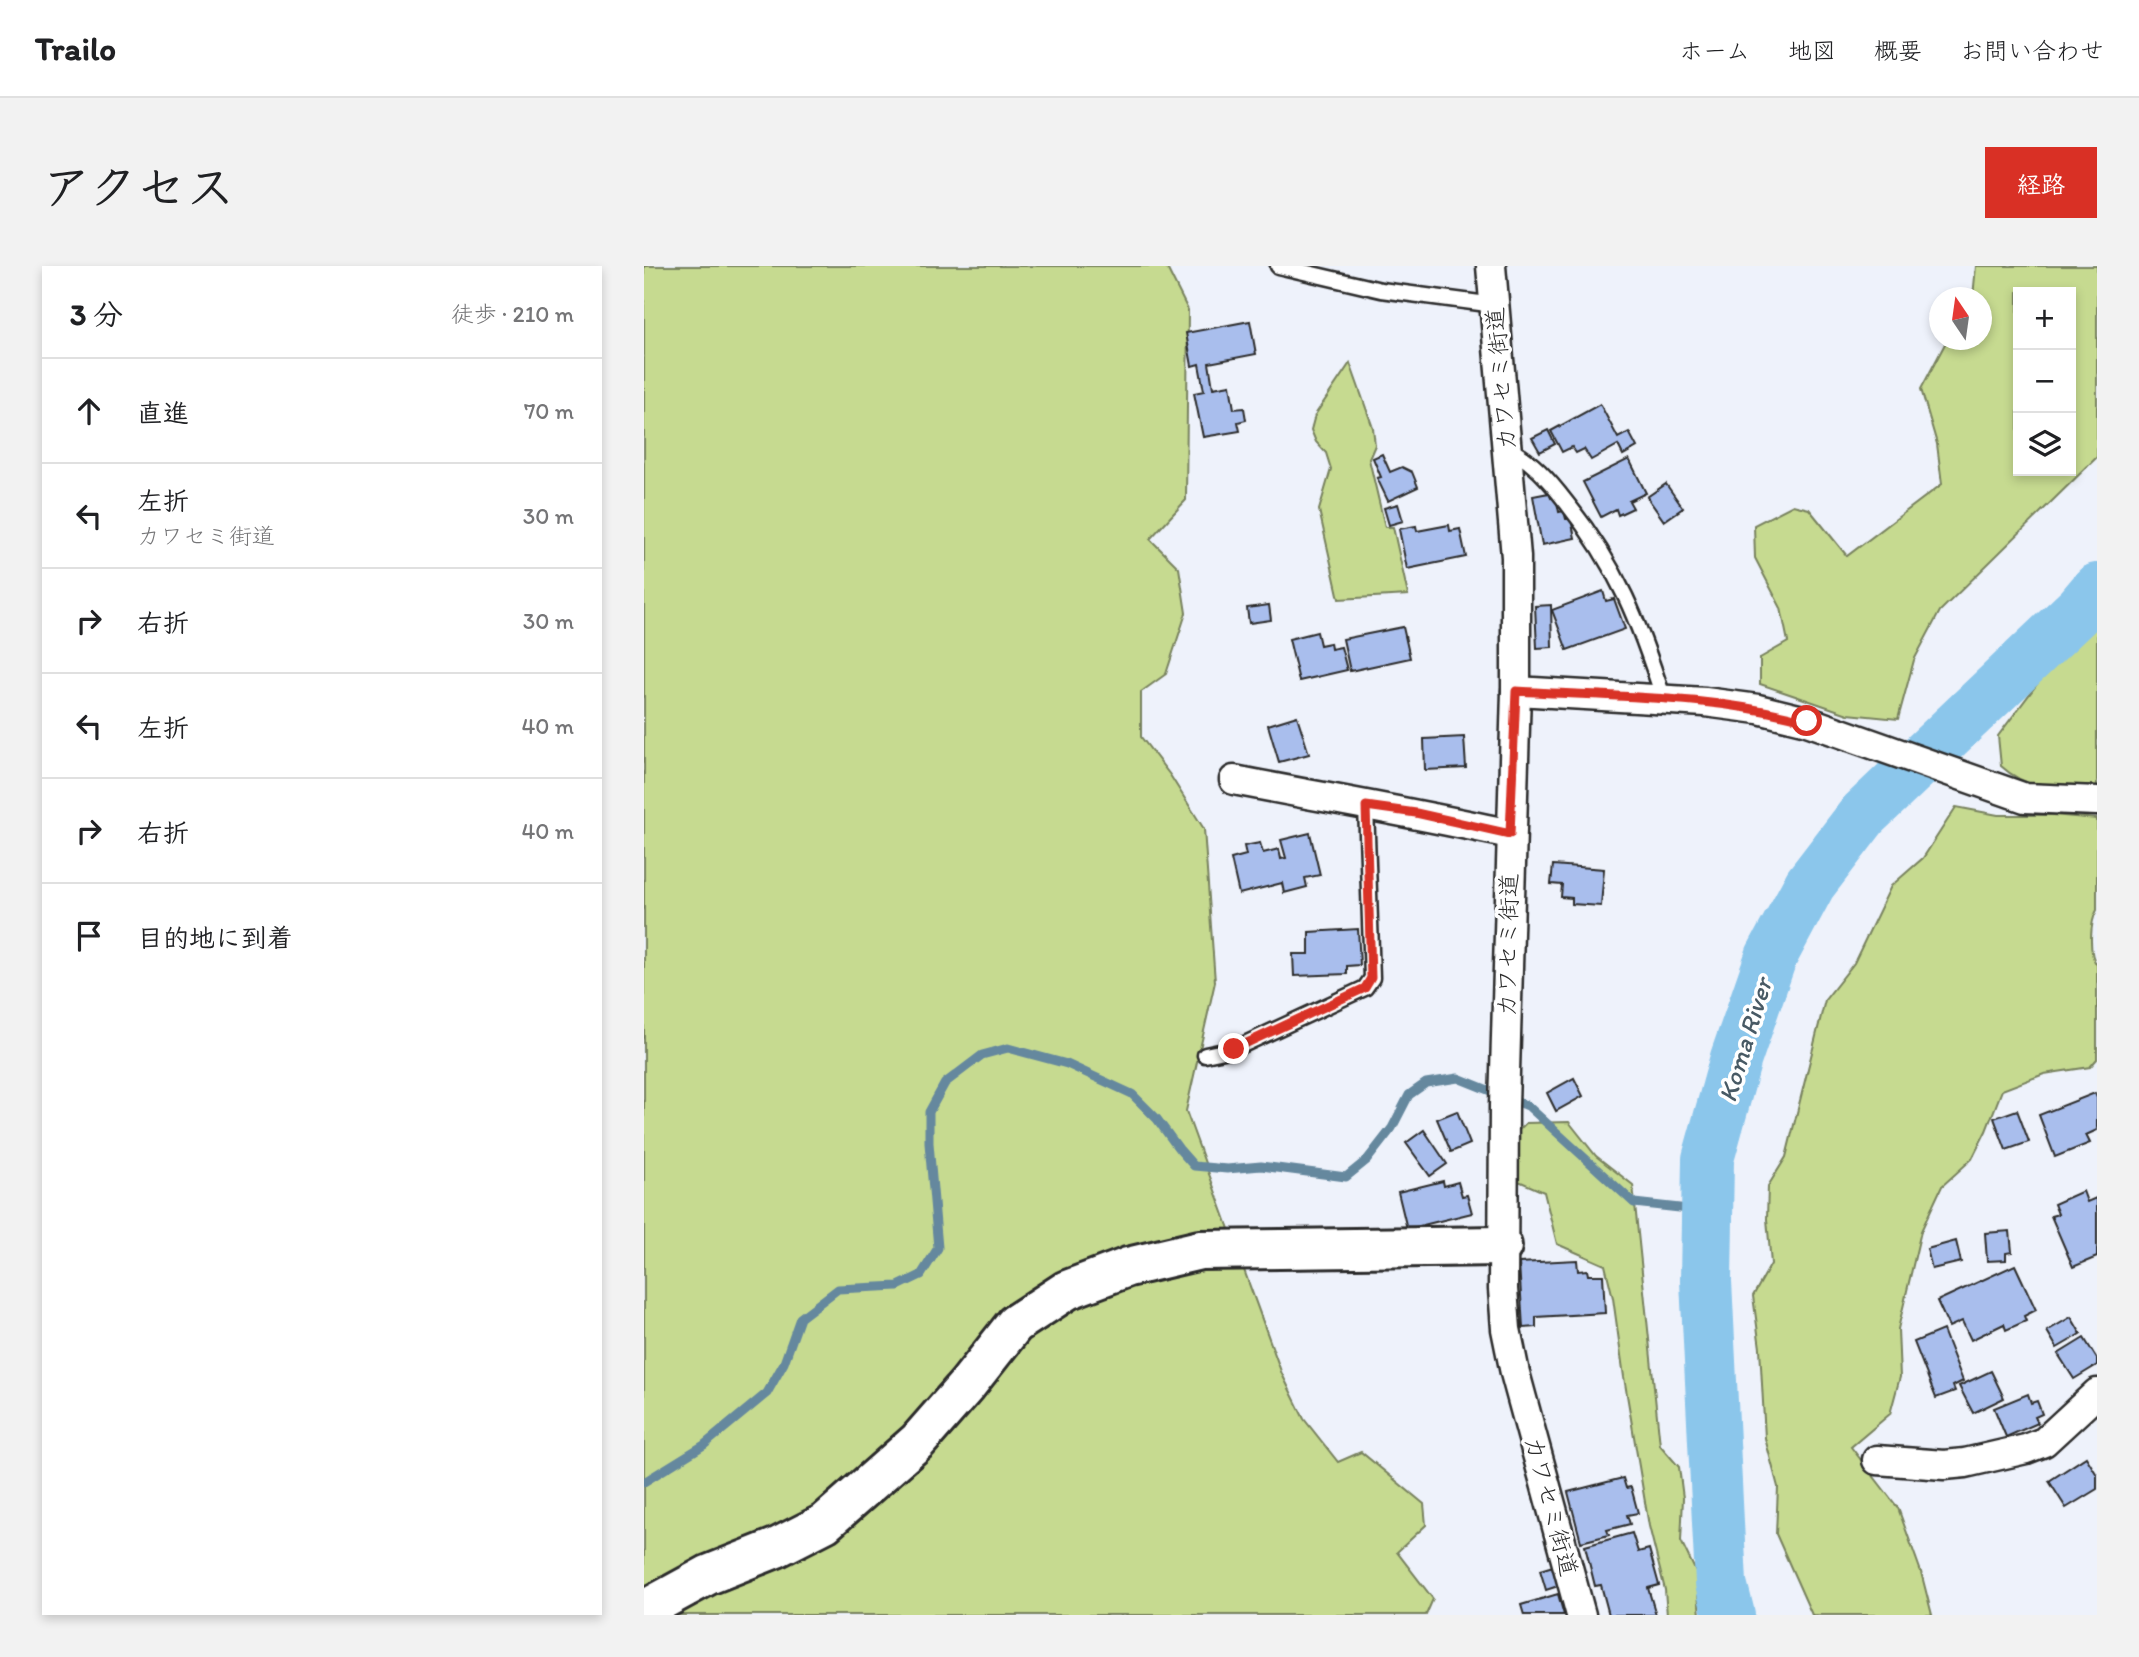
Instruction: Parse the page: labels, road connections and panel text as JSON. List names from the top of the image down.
{
  "streets": {
    "street": ["カワセミ街道"]
  },
  "water": ["Koma River"],
  "north": "top",
  "page": {
    "header": "Trailo",
    "nav": [
      "ホーム",
      "地図",
      "概要",
      "お問い合わせ"
    ],
    "title": "アクセス",
    "buttons": "経路",
    "heading": ["3 分", "徒歩 · 210 m"],
    "map_buttons": ["+", "−"],
    "list": [
      ["直進", "70 m"],
      ["左折", "カワセミ街道", "30 m"],
      ["右折", "30 m"],
      ["左折", "40 m"],
      ["右折", "40 m"],
      "目的地に到着"
    ]
  }
}
